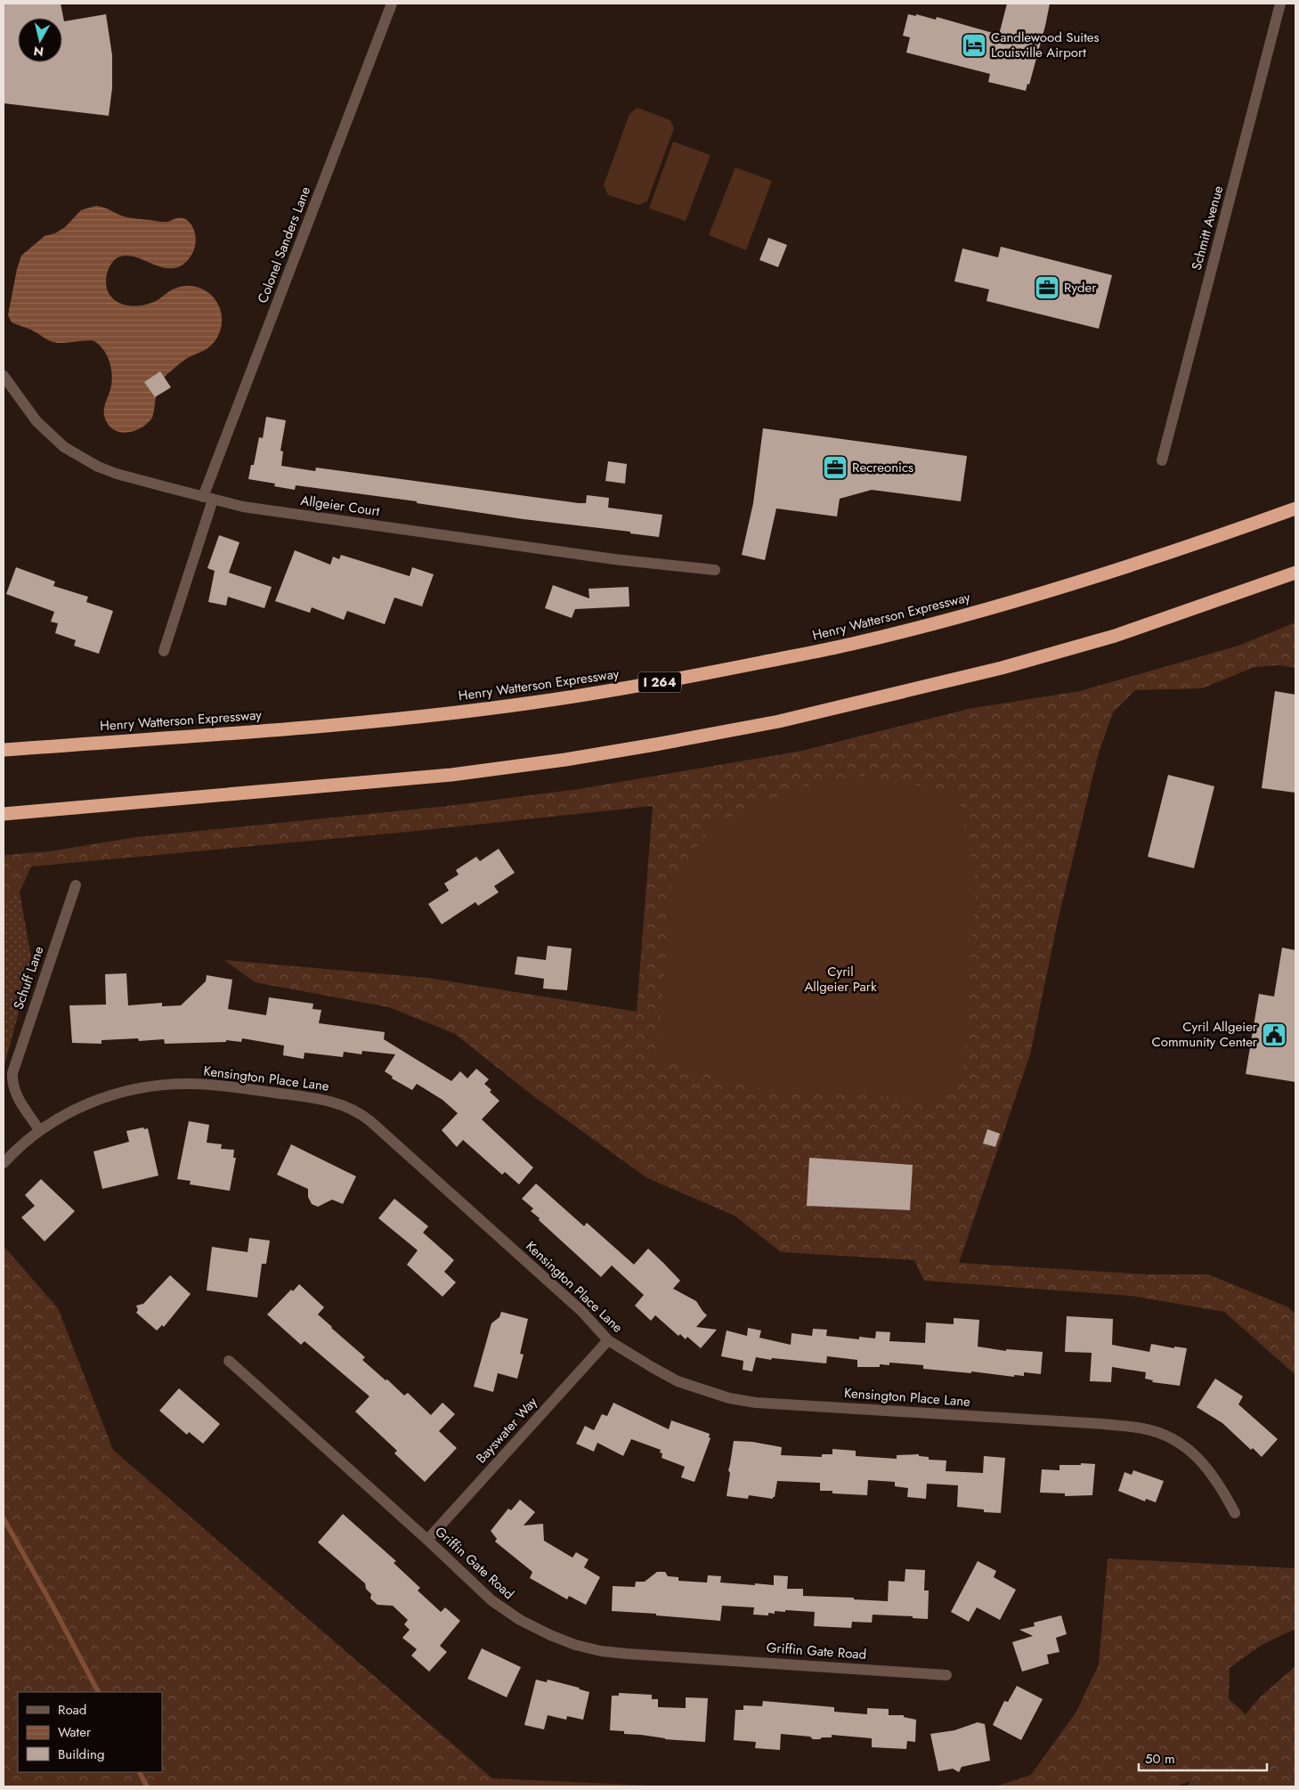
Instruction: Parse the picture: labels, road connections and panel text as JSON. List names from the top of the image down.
{
  "streets": {
    "highway": ["Henry Watterson Expressway", "I 264"],
    "street": [
      "Schmitt Avenue",
      "Colonel Sanders Lane",
      "Allgeier Court",
      "Schuff Lane",
      "Kensington Place Lane",
      "Bayswater Way",
      "Griffin Gate Road"
    ]
  },
  "crossings": [
    ["Colonel Sanders Lane", "Allgeier Court"],
    ["Schuff Lane", "Kensington Place Lane"],
    ["Kensington Place Lane", "Bayswater Way"],
    ["Bayswater Way", "Griffin Gate Road"]
  ],
  "parks": ["Cyril Allgeier Park"],
  "places": {
    "hotel": ["Candlewood Suites Louisville Airport"],
    "office": ["Ryder", "Recreonics"],
    "public building": ["Cyril Allgeier Community Center"]
  },
  "legend": ["Road", "Water", "Building"],
  "scale_bar": "50 m",
  "north": "bottom"
}
